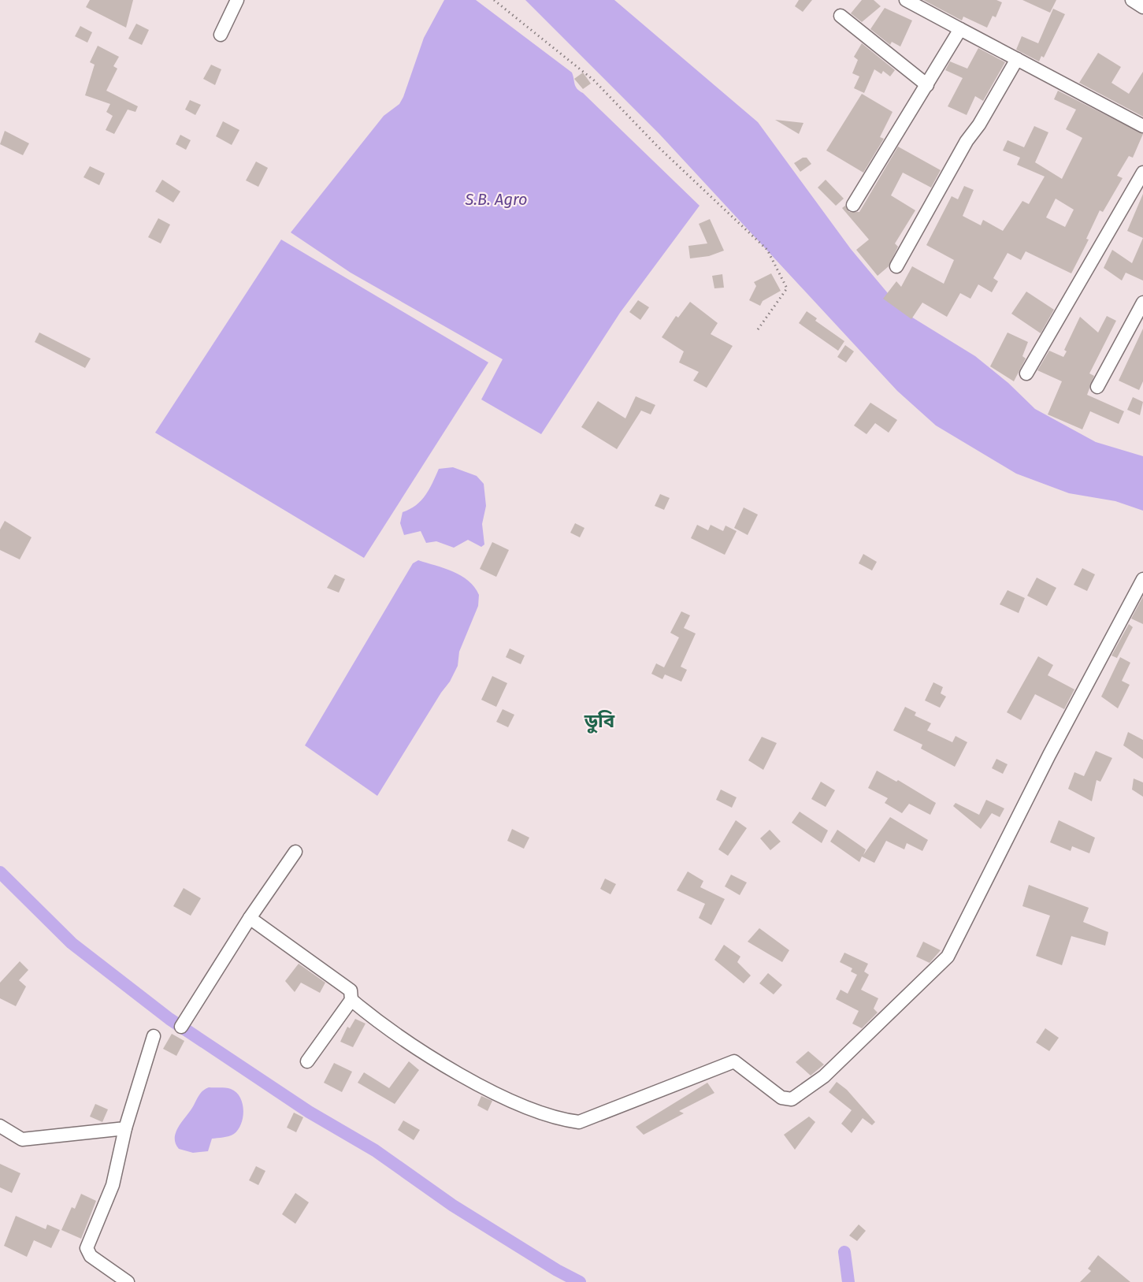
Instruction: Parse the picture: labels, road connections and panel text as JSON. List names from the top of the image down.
{
  "districts": ["ডুবি"],
  "water": ["S.B. Agro"]
}
